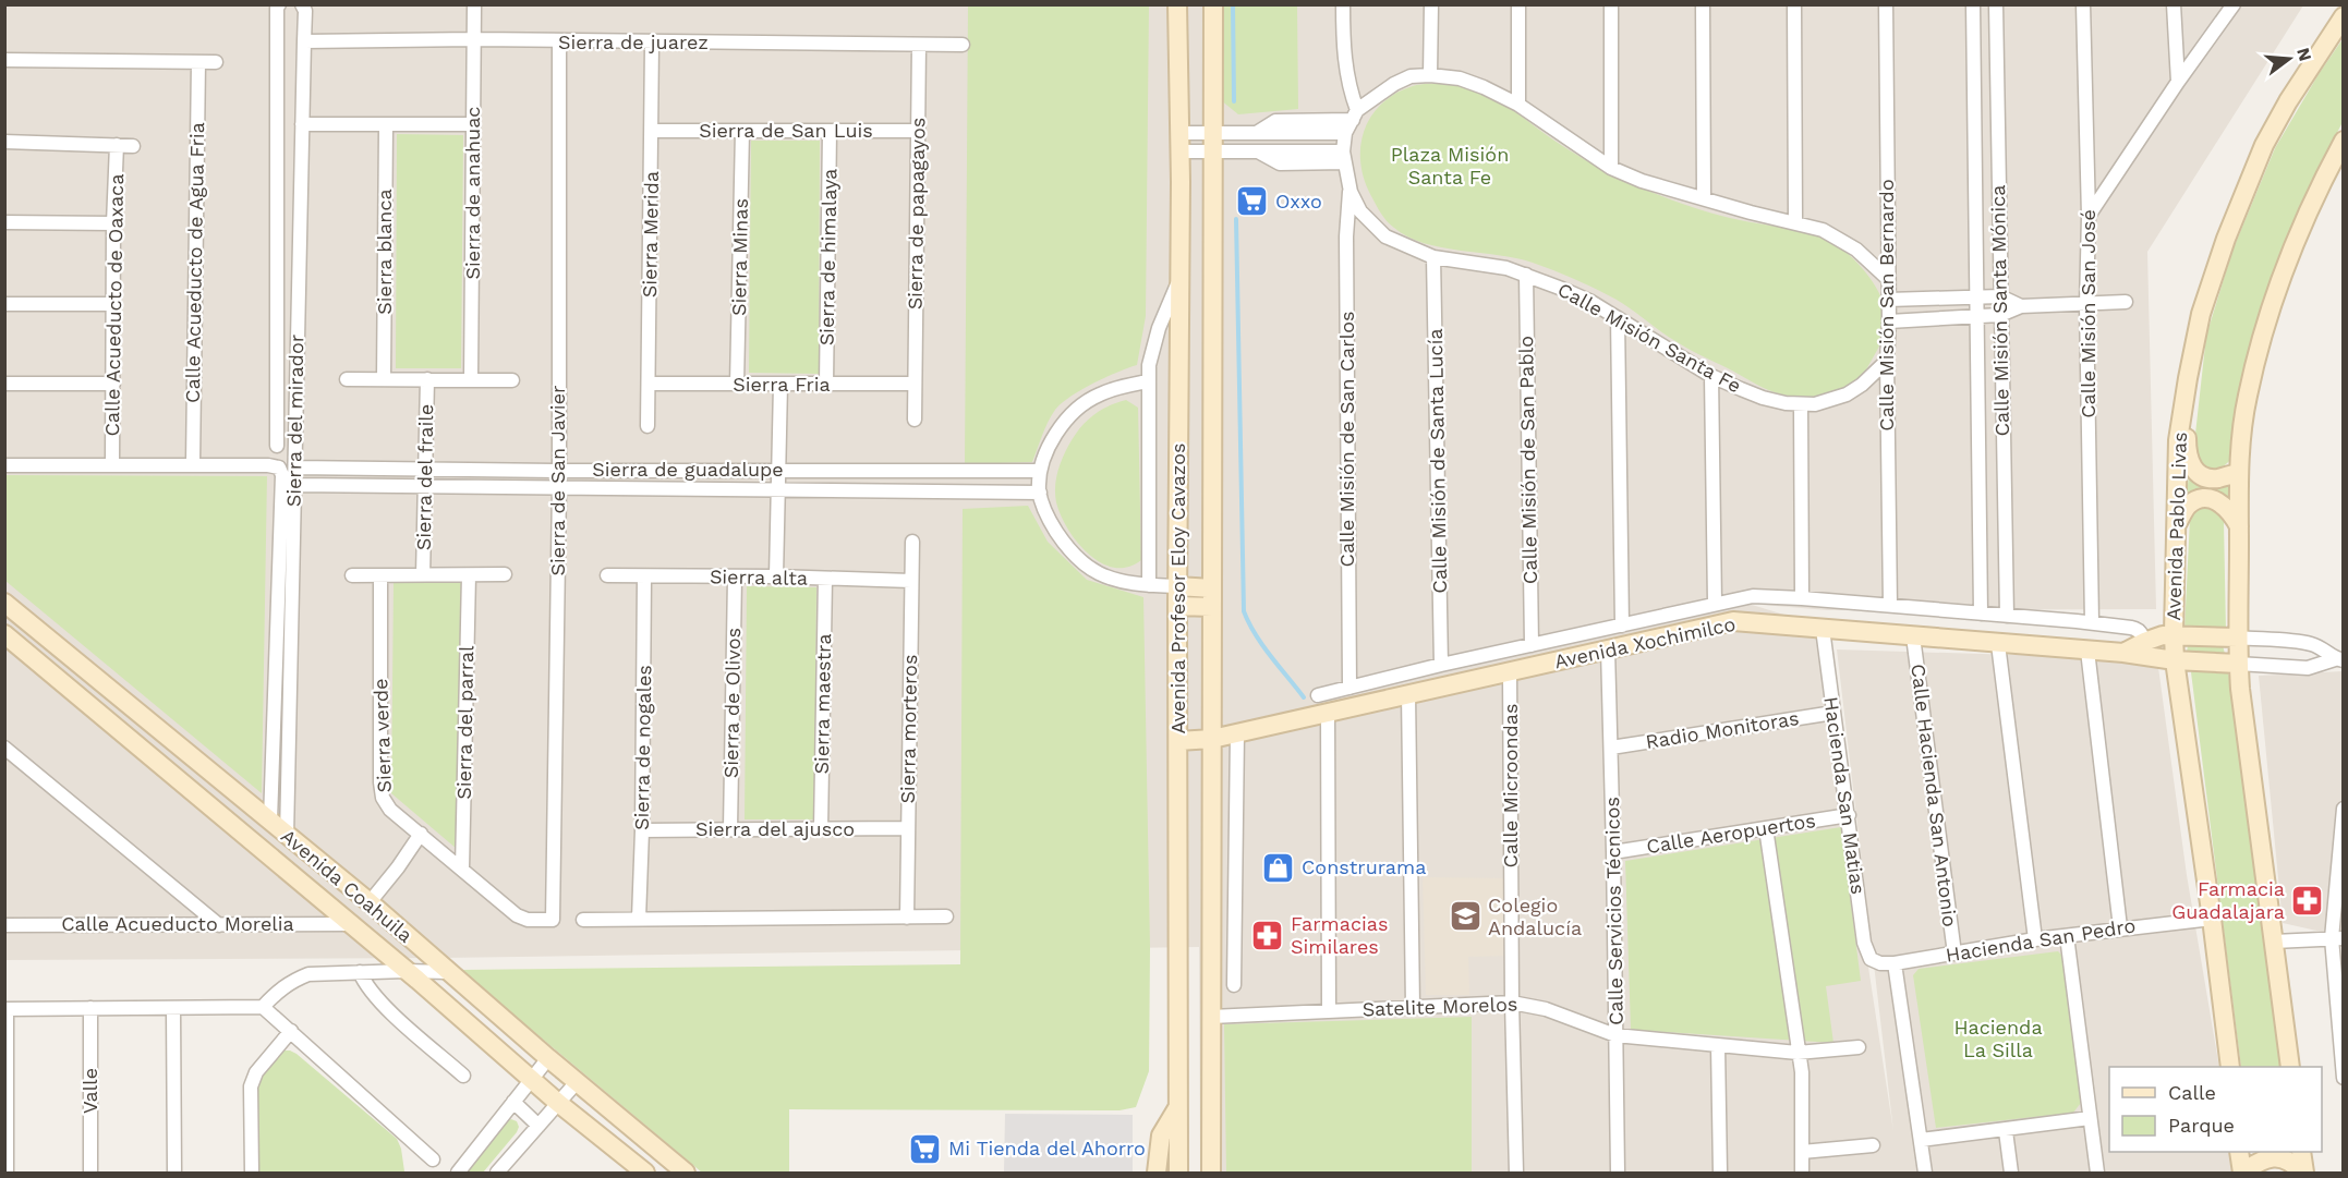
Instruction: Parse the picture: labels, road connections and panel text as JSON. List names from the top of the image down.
{
  "streets": {
    "main road": [
      "Avenida Pablo Livas",
      "Avenida Profesor Eloy Cavazos",
      "Avenida Xochimilco",
      "Avenida Coahuila"
    ],
    "street": [
      "Sierra de juarez",
      "Sierra de San Luis",
      "Sierra de anahuac",
      "Sierra de papagayos",
      "Sierra Merida",
      "Sierra blanca",
      "Sierra Minas",
      "Sierra de himalaya",
      "Calle Acueducto de Agua Fria",
      "Calle Acueducto de Oaxaca",
      "Calle Misión San Bernardo",
      "Calle Misión Santa Mónica",
      "Calle Misión San José",
      "Calle Misión Santa Fe",
      "Sierra Fria",
      "Sierra del mirador",
      "Calle Misión de San Carlos",
      "Calle Misión de San Pablo",
      "Calle Misión de Santa Lucía",
      "Sierra de guadalupe",
      "Sierra del fraile",
      "Sierra de San Javier",
      "Sierra alta",
      "Sierra de Olivos",
      "Sierra maestra",
      "Sierra del parral",
      "Sierra morteros",
      "Radio Monitoras",
      "Sierra verde",
      "Sierra de nogales",
      "Calle Microondas",
      "Hacienda San Matias",
      "Calle Hacienda San Antonio",
      "Sierra del ajusco",
      "Calle Aeropuertos",
      "Calle Servicios Técnicos",
      "Calle Acueducto Morelia",
      "Hacienda San Pedro",
      "Satelite Morelos",
      "Valle"
    ]
  },
  "crossings": [
    ["Sierra de juarez", "Sierra de anahuac"],
    ["Sierra de juarez", "Sierra de papagayos"],
    ["Sierra de juarez", "Sierra Merida"],
    ["Sierra de juarez", "Sierra del mirador"],
    ["Sierra de juarez", "Sierra de San Javier"],
    ["Sierra de San Luis", "Sierra de papagayos"],
    ["Sierra de San Luis", "Sierra Merida"],
    ["Sierra de San Luis", "Sierra Minas"],
    ["Sierra de San Luis", "Sierra de himalaya"],
    ["Sierra de papagayos", "Sierra Fria"],
    ["Sierra Merida", "Sierra Fria"],
    ["Sierra Minas", "Sierra Fria"],
    ["Sierra de himalaya", "Sierra Fria"],
    ["Calle Acueducto de Agua Fria", "Sierra del mirador"],
    ["Calle Misión San Bernardo", "Calle Misión Santa Fe"],
    ["Calle Misión Santa Fe", "Calle Misión de San Carlos"],
    ["Calle Misión Santa Fe", "Calle Misión de San Pablo"],
    ["Calle Misión Santa Fe", "Calle Misión de Santa Lucía"],
    ["Sierra del mirador", "Sierra de guadalupe"],
    ["Sierra del mirador", "Avenida Coahuila"],
    ["Sierra de guadalupe", "Sierra del fraile"],
    ["Sierra de guadalupe", "Sierra de San Javier"],
    ["Sierra de San Javier", "Sierra verde"],
    ["Avenida Pablo Livas", "Avenida Xochimilco"],
    ["Avenida Pablo Livas", "Hacienda San Pedro"],
    ["Sierra alta", "Sierra de Olivos"],
    ["Sierra alta", "Sierra maestra"],
    ["Sierra alta", "Sierra morteros"],
    ["Sierra alta", "Sierra de nogales"],
    ["Avenida Profesor Eloy Cavazos", "Avenida Xochimilco"],
    ["Avenida Profesor Eloy Cavazos", "Satelite Morelos"],
    ["Avenida Xochimilco", "Calle Microondas"],
    ["Avenida Xochimilco", "Hacienda San Matias"],
    ["Avenida Xochimilco", "Calle Hacienda San Antonio"],
    ["Avenida Xochimilco", "Calle Servicios Técnicos"],
    ["Sierra de Olivos", "Sierra del ajusco"],
    ["Sierra maestra", "Sierra del ajusco"],
    ["Sierra del parral", "Sierra verde"],
    ["Sierra morteros", "Sierra del ajusco"],
    ["Radio Monitoras", "Hacienda San Matias"],
    ["Radio Monitoras", "Calle Servicios Técnicos"],
    ["Sierra de nogales", "Sierra del ajusco"],
    ["Calle Microondas", "Satelite Morelos"],
    ["Hacienda San Matias", "Calle Aeropuertos"],
    ["Hacienda San Matias", "Hacienda San Pedro"],
    ["Calle Hacienda San Antonio", "Hacienda San Pedro"],
    ["Calle Aeropuertos", "Calle Servicios Técnicos"],
    ["Avenida Coahuila", "Calle Acueducto Morelia"],
    ["Calle Servicios Técnicos", "Satelite Morelos"]
  ],
  "parks": ["Plaza Misión Santa Fe", "Hacienda La Silla"],
  "places": {
    "supermarket": ["Oxxo", "Mi Tienda del Ahorro"],
    "shop": ["Construrama"],
    "pharmacy": ["Farmacia Guadalajara", "Farmacias Similares"],
    "school or university": ["Colegio Andalucía"]
  },
  "legend": ["Calle", "Parque"],
  "north": "right"
}
